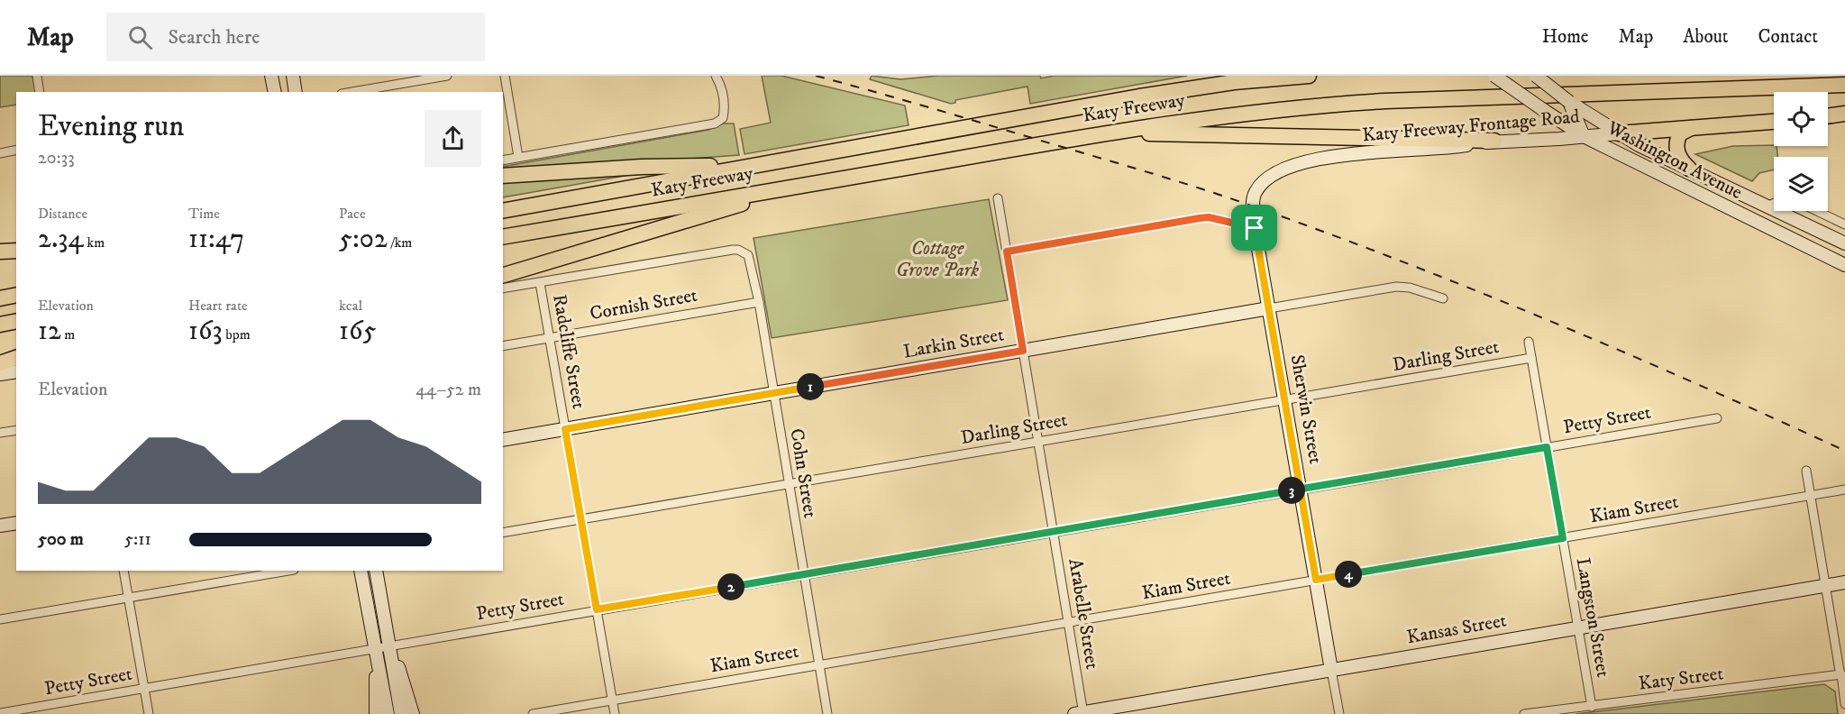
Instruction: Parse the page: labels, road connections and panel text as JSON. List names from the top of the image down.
{
  "streets": {
    "highway": ["Katy Freeway"],
    "street": [
      "Katy Freeway Frontage Road",
      "Washington Avenue",
      "Cornish Street",
      "Larkin Street",
      "Radcliffe Street",
      "Darling Street",
      "Sherwin Street",
      "Petty Street",
      "Cohn Street",
      "Kiam Street",
      "Arabelle Street",
      "Langston Street",
      "Kansas Street",
      "Katy Street"
    ]
  },
  "crossings": [
    ["Katy Freeway Frontage Road", "Washington Avenue"],
    ["Katy Freeway Frontage Road", "Sherwin Street"],
    ["Cornish Street", "Radcliffe Street"],
    ["Cornish Street", "Cohn Street"],
    ["Larkin Street", "Radcliffe Street"],
    ["Larkin Street", "Sherwin Street"],
    ["Larkin Street", "Cohn Street"],
    ["Larkin Street", "Arabelle Street"],
    ["Radcliffe Street", "Darling Street"],
    ["Radcliffe Street", "Petty Street"],
    ["Radcliffe Street", "Cohn Street"],
    ["Radcliffe Street", "Kiam Street"],
    ["Darling Street", "Sherwin Street"],
    ["Darling Street", "Cohn Street"],
    ["Darling Street", "Arabelle Street"],
    ["Darling Street", "Langston Street"],
    ["Sherwin Street", "Petty Street"],
    ["Sherwin Street", "Kiam Street"],
    ["Sherwin Street", "Kansas Street"],
    ["Petty Street", "Cohn Street"],
    ["Petty Street", "Arabelle Street"],
    ["Petty Street", "Langston Street"],
    ["Cohn Street", "Kiam Street"],
    ["Kiam Street", "Arabelle Street"],
    ["Kiam Street", "Langston Street"],
    ["Arabelle Street", "Kansas Street"],
    ["Langston Street", "Kansas Street"],
    ["Langston Street", "Katy Street"]
  ],
  "parks": ["Cottage Grove Park"],
  "page": {
    "header": "Map",
    "search": "Search here",
    "nav": [
      "Home",
      "Map",
      "About",
      "Contact"
    ],
    "heading": ["Evening run", "20:33"],
    "stats": [
      ["Distance", "2.34 km"],
      ["Time", "11:47"],
      ["Pace", "5:02 /km"],
      ["Elevation", "12 m"],
      ["Heart rate", "163 bpm"],
      ["kcal", "165"]
    ],
    "chart": ["Elevation", "44–52 m"],
    "pins": [
      "1",
      "3",
      "4",
      "2"
    ],
    "list": [
      {
        "name": "500 m",
        "note": "5:11"
      }
    ]
  }
}
